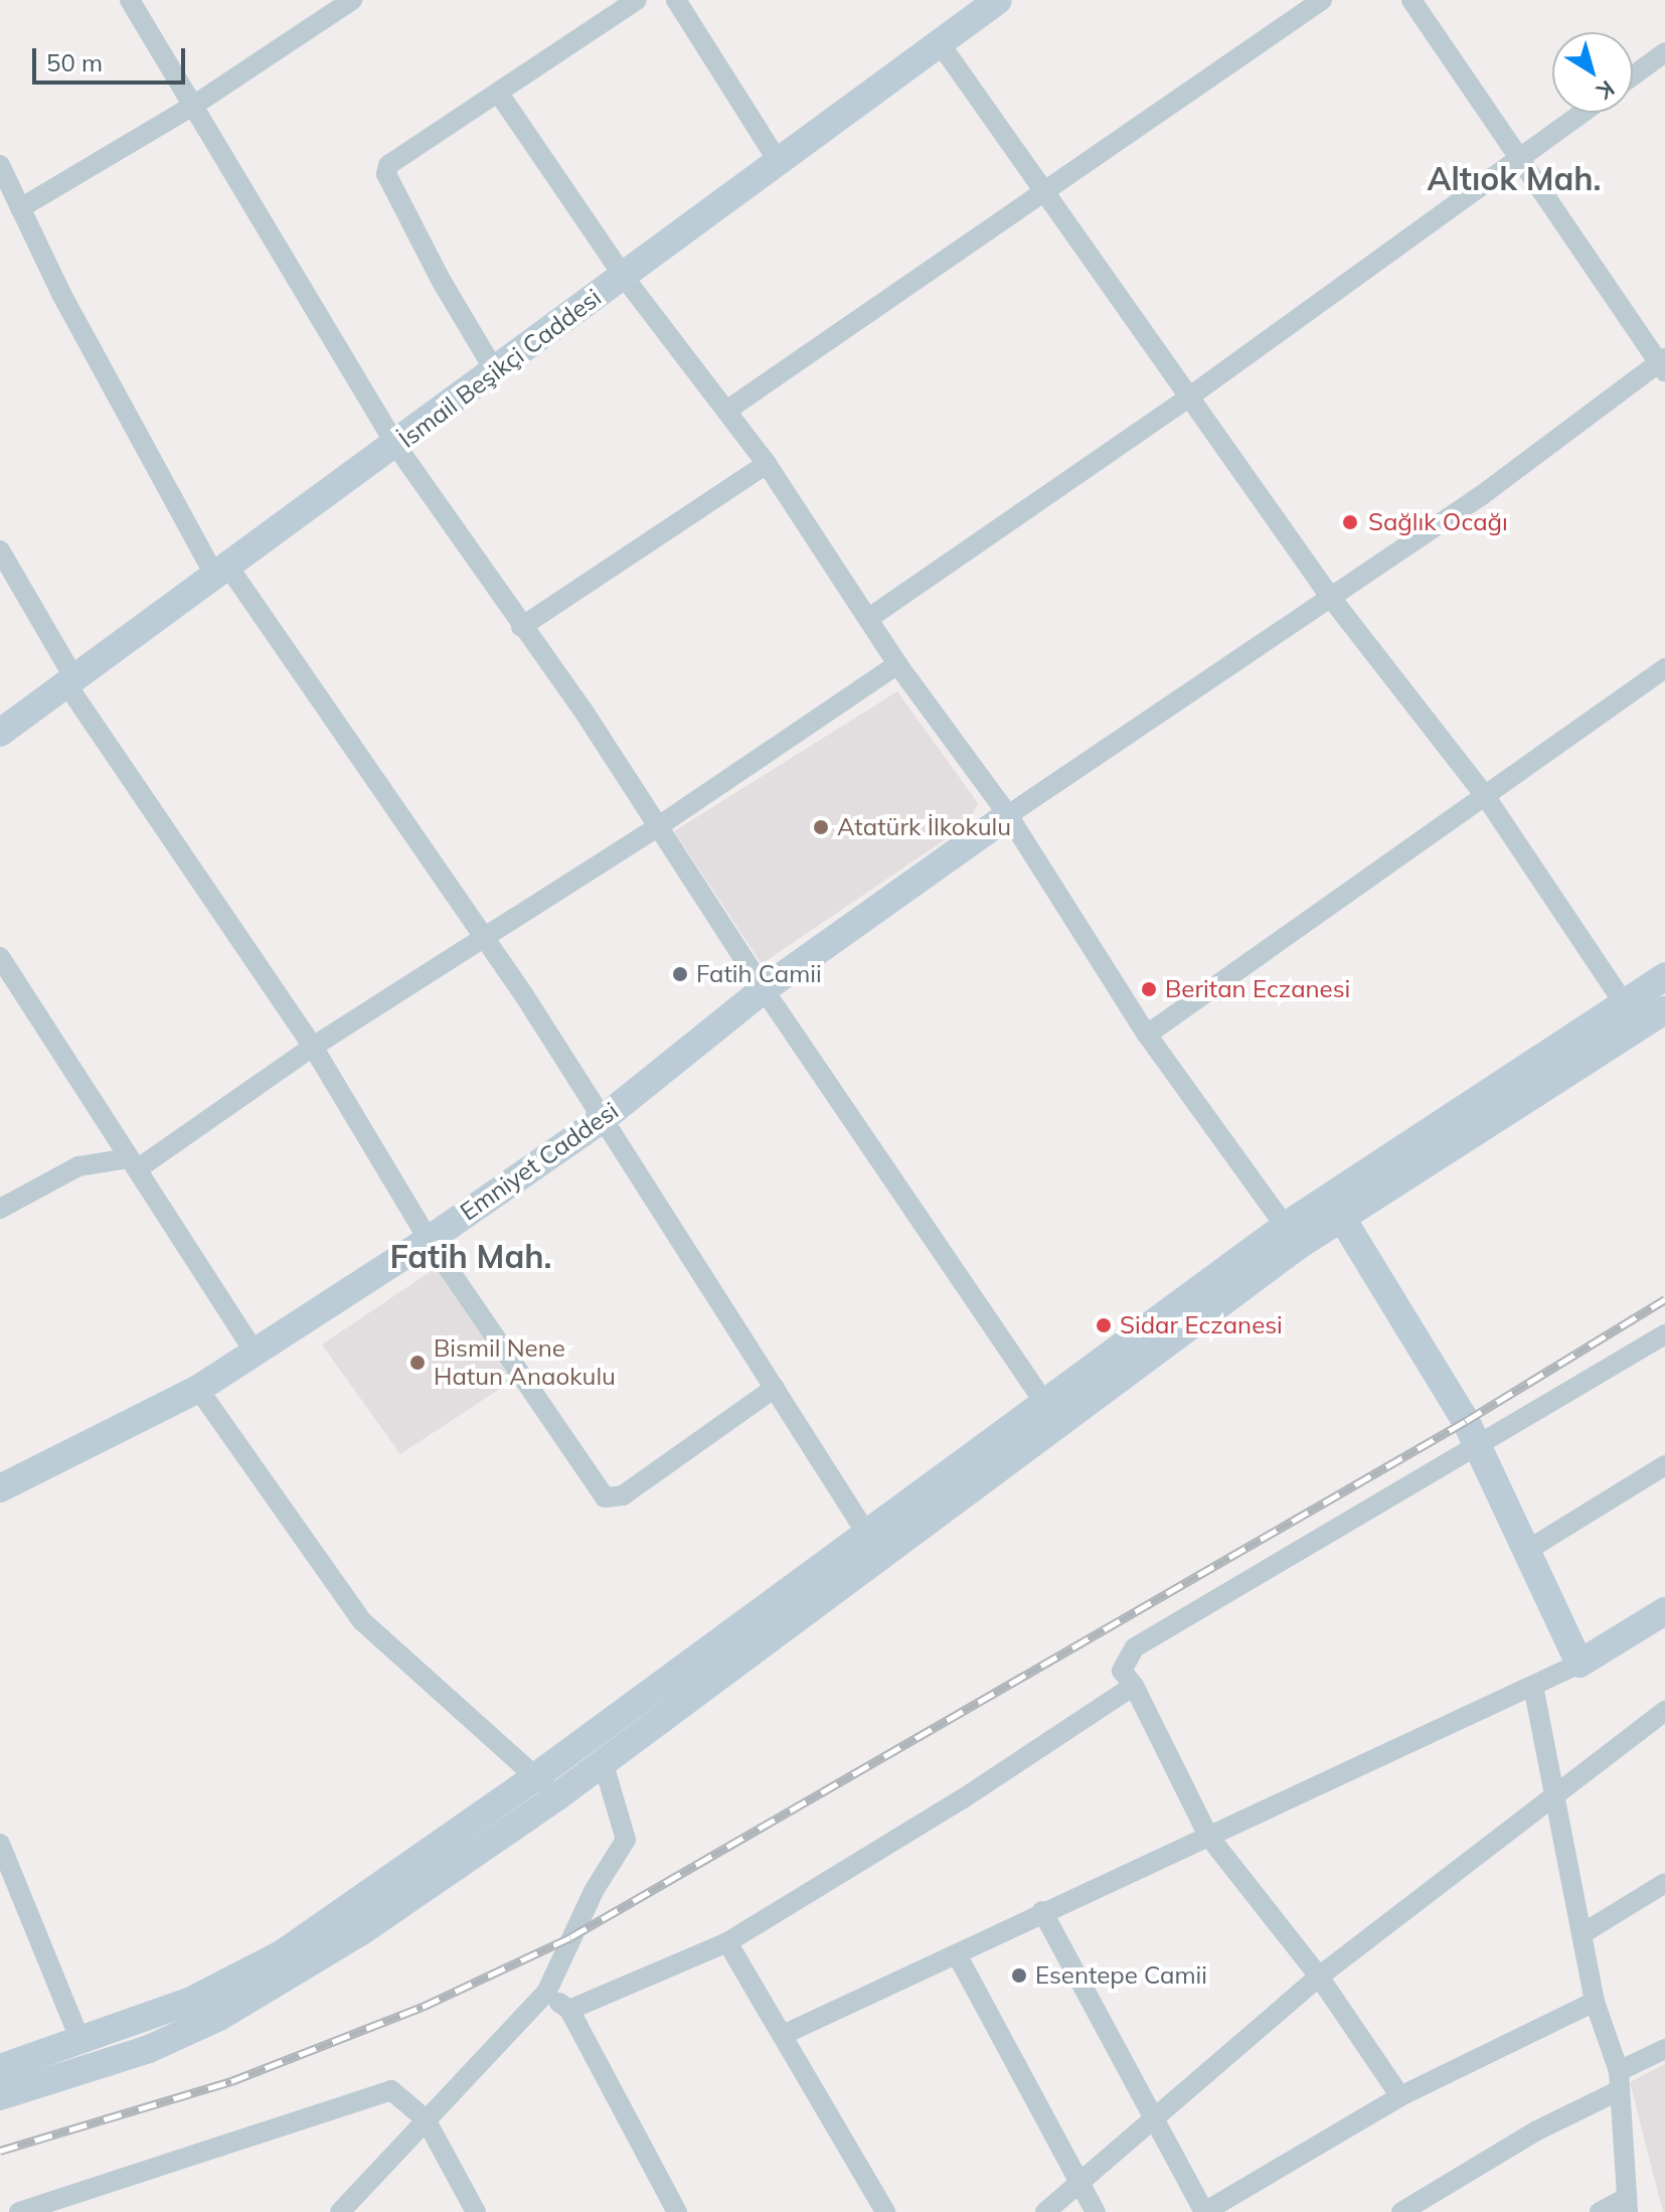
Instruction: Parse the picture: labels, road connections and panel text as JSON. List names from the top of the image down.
{
  "streets": {
    "street": ["İsmail Beşikçi Caddesi", "Emniyet Caddesi"]
  },
  "districts": ["Altıok Mah.", "Fatih Mah."],
  "places": [
    "Sağlık Ocağı",
    "Atatürk İlkokulu",
    "Fatih Camii",
    "Beritan Eczanesi",
    "Sidar Eczanesi",
    "Bismil Nene Hatun Anaokulu",
    "Esentepe Camii"
  ],
  "scale_bar": "50 m",
  "north": "bottom right"
}
